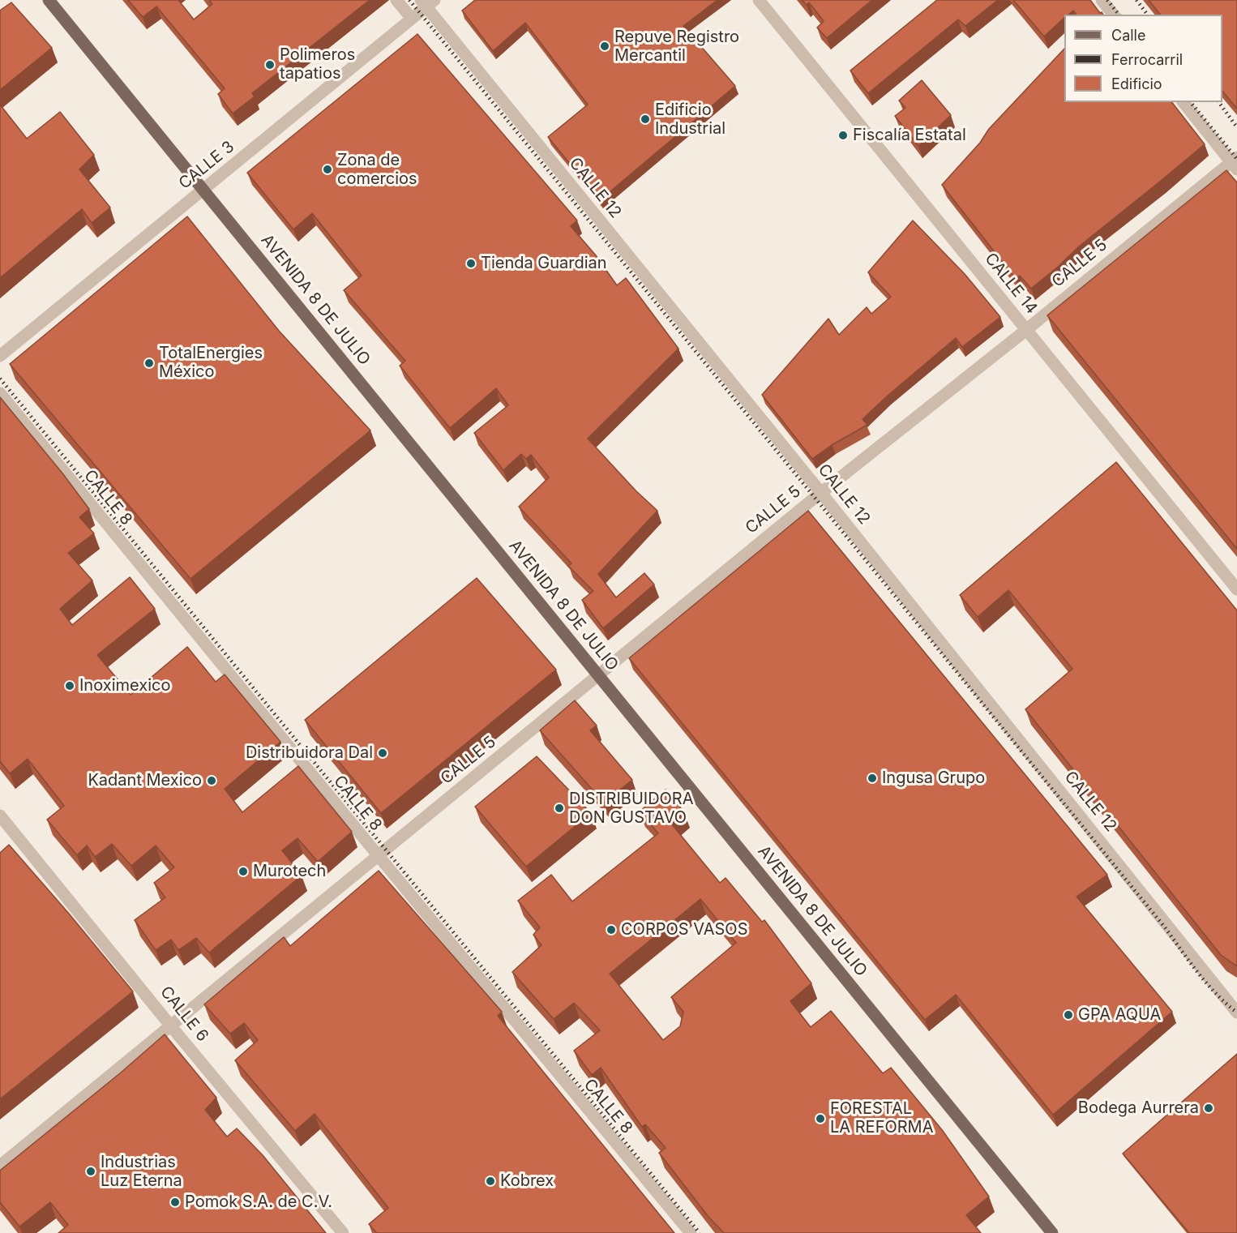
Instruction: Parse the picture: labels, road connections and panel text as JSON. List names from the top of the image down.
{
  "streets": {
    "main road": ["AVENIDA 8 DE JULIO"],
    "street": [
      "CALLE 3",
      "CALLE 12",
      "CALLE 5",
      "CALLE 14",
      "CALLE 8",
      "CALLE 6"
    ]
  },
  "crossings": [
    ["CALLE 3", "CALLE 12"],
    ["CALLE 3", "AVENIDA 8 DE JULIO"],
    ["CALLE 12", "CALLE 5"],
    ["CALLE 5", "CALLE 14"],
    ["CALLE 5", "AVENIDA 8 DE JULIO"],
    ["CALLE 5", "CALLE 8"],
    ["CALLE 5", "CALLE 6"]
  ],
  "places": [
    "Repuve Registro Mercantil",
    "Polimeros tapatios",
    "Edificio Industrial",
    "Fiscalía Estatal",
    "Zona de comercios",
    "Tienda Guardian",
    "TotalEnergies México",
    "Inoximexico",
    "Distribuidora Dal",
    "Ingusa Grupo",
    "Kadant Mexico",
    "DISTRIBUIDORA DON GUSTAVO",
    "Murotech",
    "CORPOS VASOS",
    "GPA AQUA",
    "Bodega Aurrera",
    "FORESTAL LA REFORMA",
    "Industrias Luz Eterna",
    "Kobrex",
    "Pomok S.A. de C.V."
  ],
  "legend": ["Calle", "Ferrocarril", "Edificio"]
}
